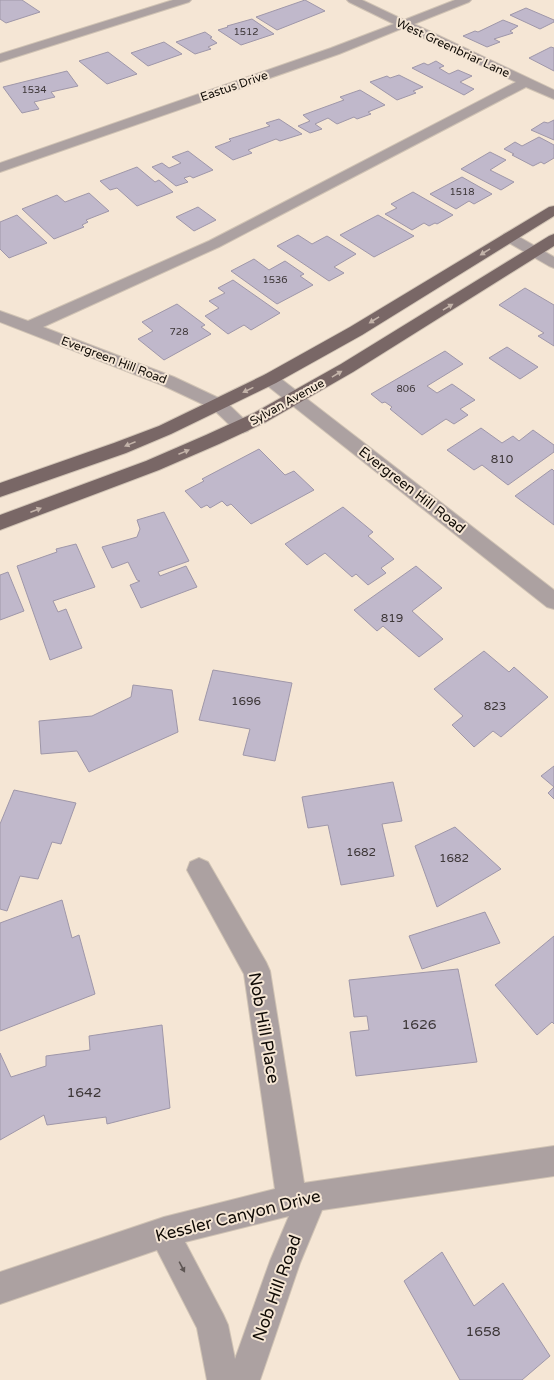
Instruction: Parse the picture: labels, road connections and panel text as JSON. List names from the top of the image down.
{
  "streets": {
    "main road": ["Sylvan Avenue"],
    "street": [
      "West Greenbriar Lane",
      "Eastus Drive",
      "Evergreen Hill Road",
      "Nob Hill Place",
      "Kessler Canyon Drive",
      "Nob Hill Road"
    ]
  },
  "crossings": [
    ["West Greenbriar Lane", "Eastus Drive"],
    ["Evergreen Hill Road", "Sylvan Avenue"],
    ["Nob Hill Place", "Kessler Canyon Drive"],
    ["Nob Hill Place", "Nob Hill Road"],
    ["Kessler Canyon Drive", "Nob Hill Road"]
  ],
  "house_numbers": [
    "1512",
    "1534",
    "1518",
    "1536",
    "728",
    "806",
    "810",
    "819",
    "1696",
    "823",
    "1682",
    "1682",
    "1626",
    "1642",
    "1658"
  ]
}
